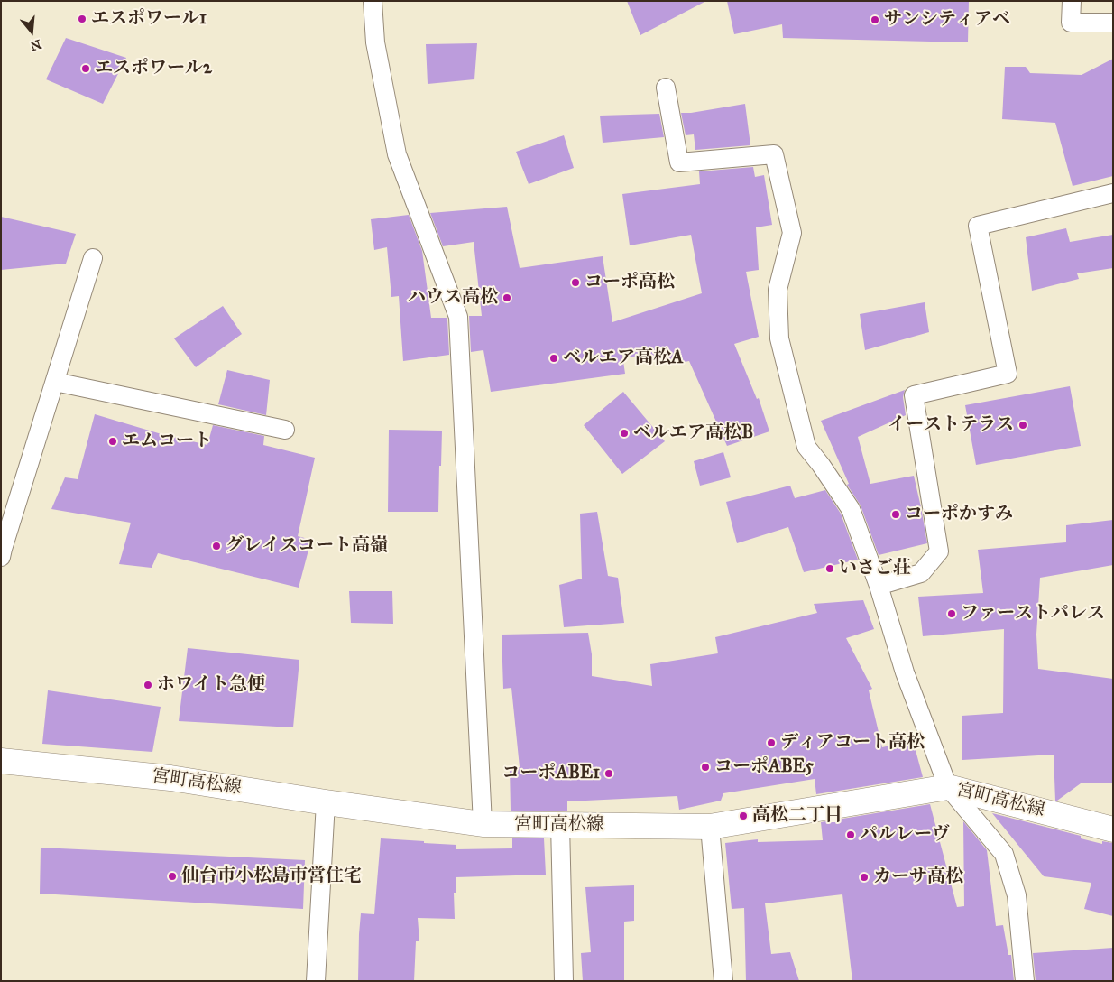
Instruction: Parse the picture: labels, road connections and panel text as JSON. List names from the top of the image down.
{
  "streets": {
    "street": ["宮町高松線"]
  },
  "places": [
    "エスポワール1",
    "サンシティアベ",
    "エスポワール2",
    "コーポ高松",
    "ハウス高松",
    "ベルエア高松A",
    "イーストテラス",
    "ベルエア高松B",
    "エムコート",
    "コーポかすみ",
    "グレイスコート高嶺",
    "いさご荘",
    "ファーストパレス",
    "ホワイト急便",
    "ディアコート高松",
    "コーポABE5",
    "コーポABE1",
    "高松二丁目",
    "パルレーヴ",
    "仙台市小松島市営住宅",
    "カーサ高松"
  ],
  "north": "bottom"
}
